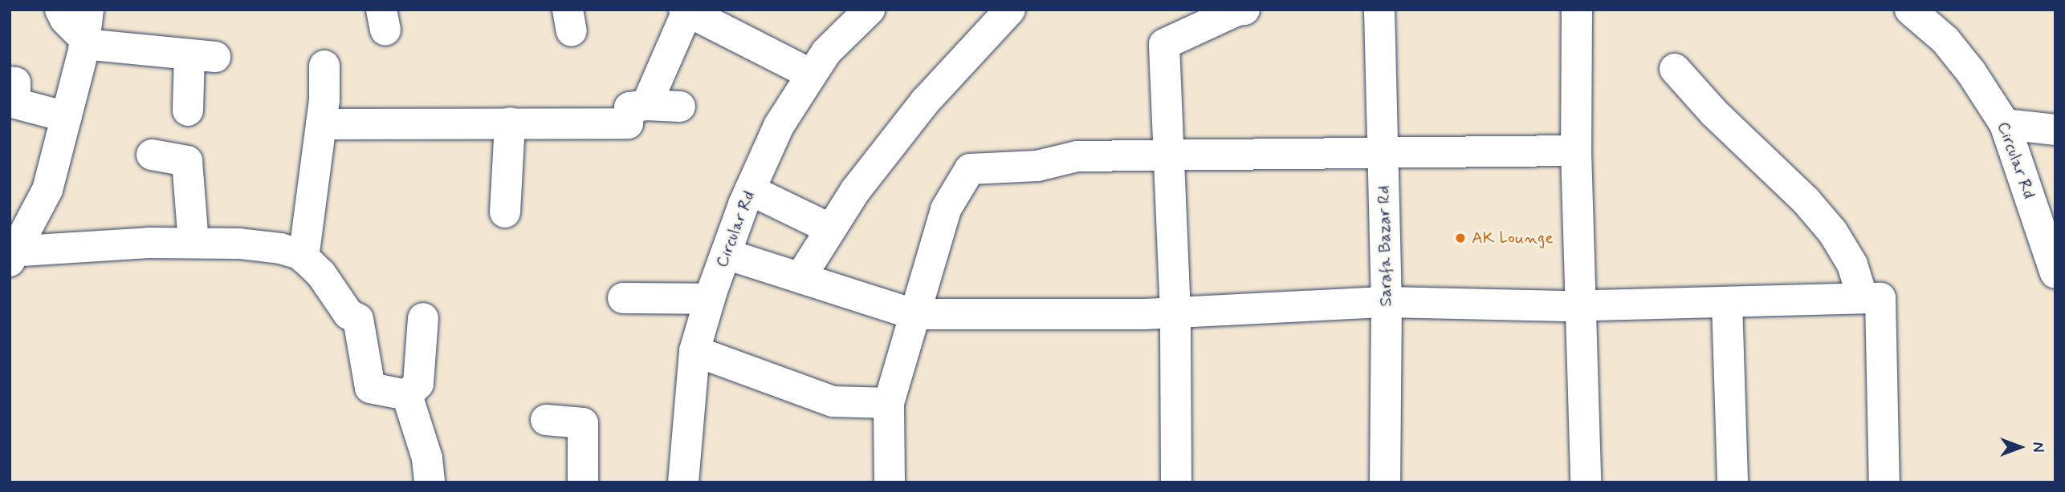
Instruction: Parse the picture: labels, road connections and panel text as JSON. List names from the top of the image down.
{
  "streets": {
    "street": ["Circular Rd", "Sarafa Bazar Rd"]
  },
  "places": ["AK Lounge"],
  "north": "right"
}
